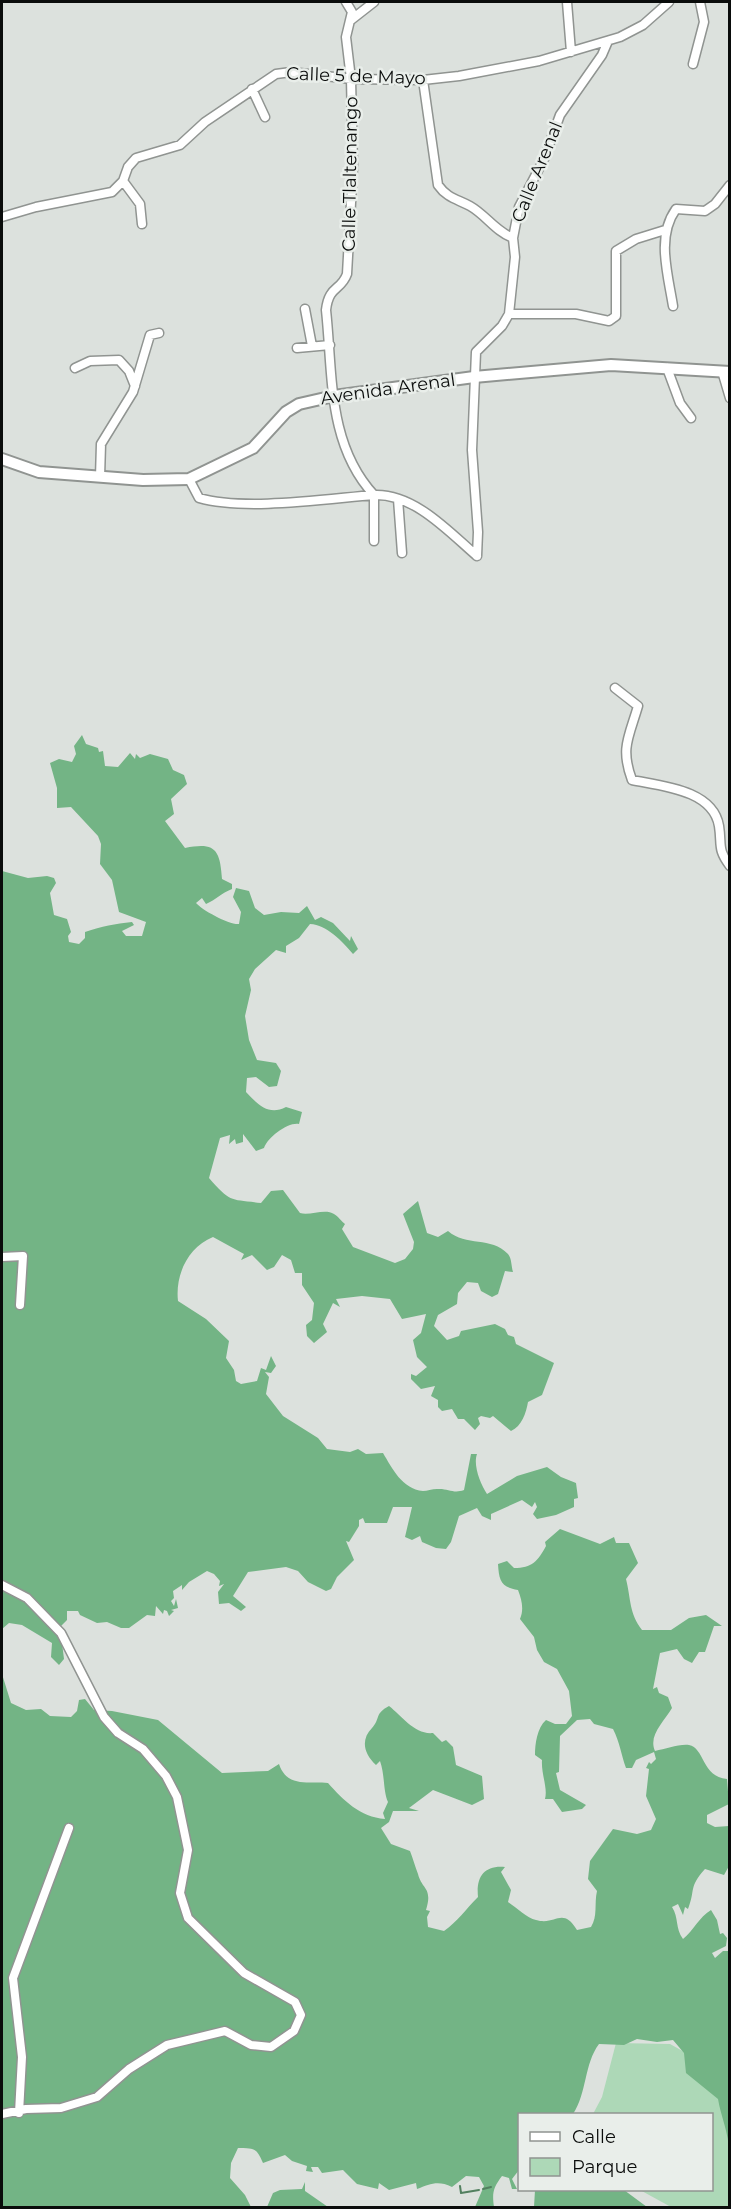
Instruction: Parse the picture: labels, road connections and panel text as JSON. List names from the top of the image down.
{
  "streets": {
    "street": [
      "Calle 5 de Mayo",
      "Calle Arenal",
      "Calle Tlaltenango",
      "Avenida Arenal"
    ]
  },
  "crossings": [
    ["Calle 5 de Mayo", "Calle Arenal"],
    ["Calle 5 de Mayo", "Calle Tlaltenango"],
    ["Calle Tlaltenango", "Avenida Arenal"]
  ],
  "legend": ["Calle", "Parque"]
}
